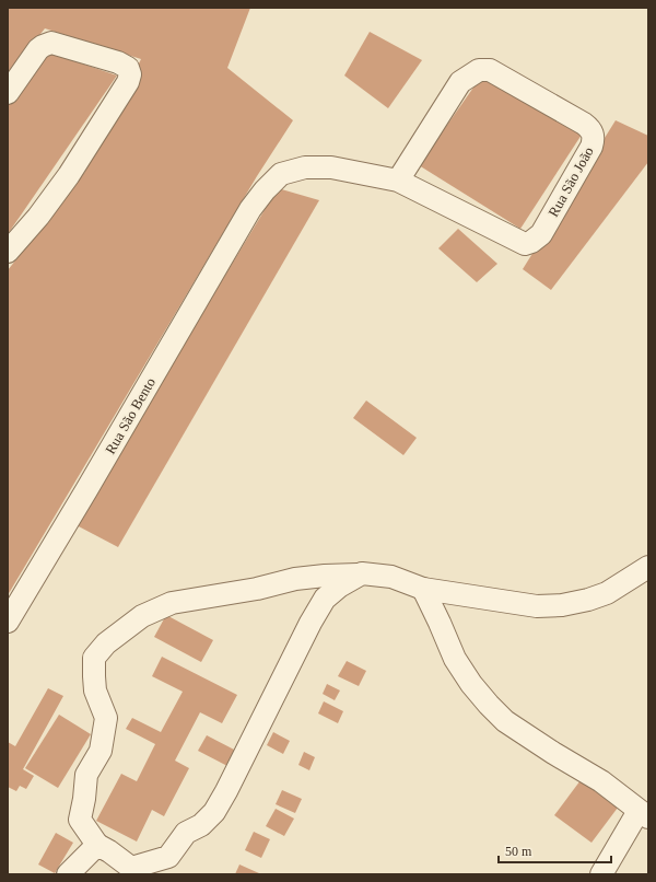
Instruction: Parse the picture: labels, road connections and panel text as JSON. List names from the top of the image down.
{
  "streets": {
    "street": ["Rua São João", "Rua São Bento"]
  },
  "crossings": [
    ["Rua São João", "Rua São Bento"]
  ],
  "scale_bar": "50 m"
}
